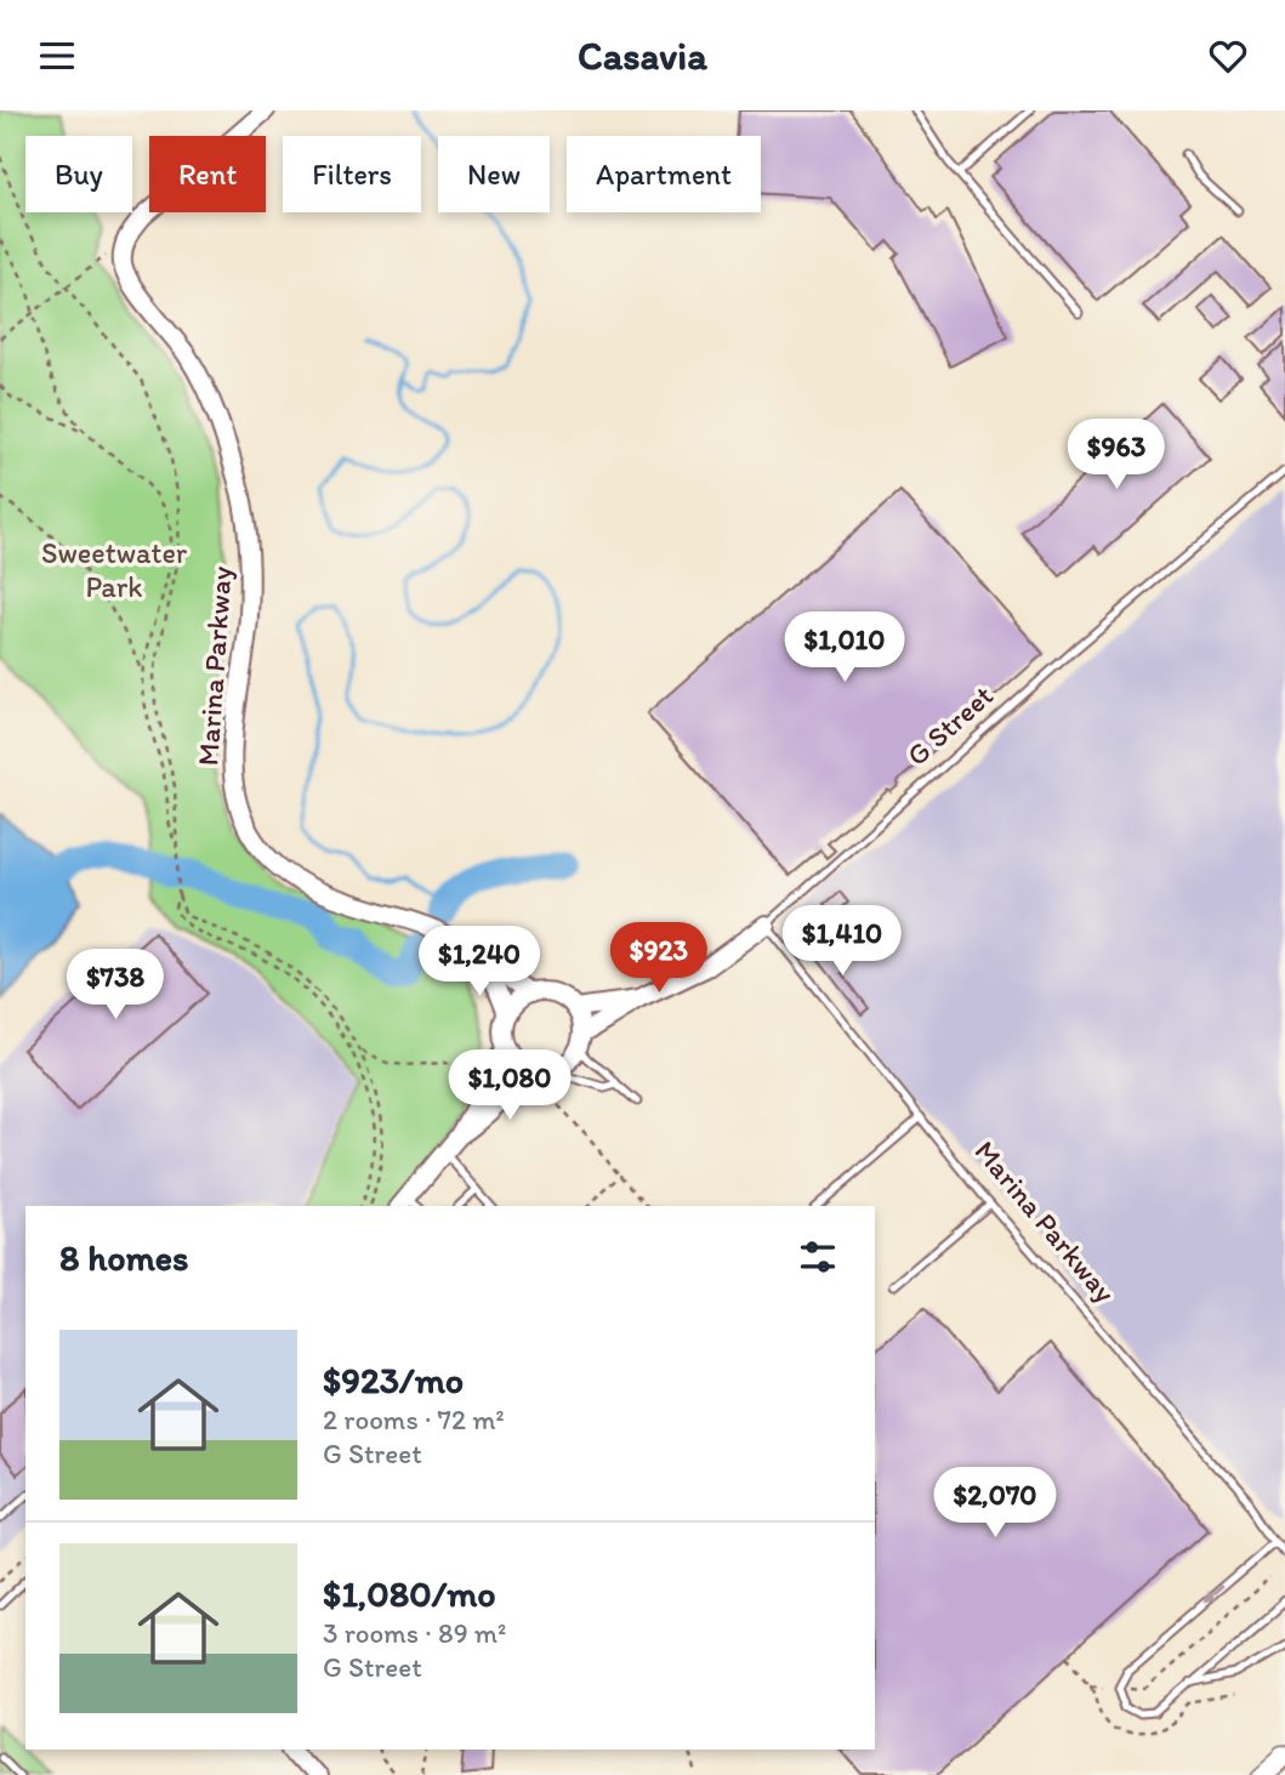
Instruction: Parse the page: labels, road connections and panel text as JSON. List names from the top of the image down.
{
  "streets": {
    "street": ["Marina Parkway", "G Street"]
  },
  "crossings": [
    ["Marina Parkway", "G Street"]
  ],
  "parks": ["Sweetwater Park"],
  "page": {
    "header": "Casavia",
    "chip": [
      "Buy",
      "Rent",
      "Filters",
      "New",
      "Apartment"
    ],
    "price": [
      "$963",
      "$1,010",
      "$1,410",
      "$923",
      "$1,240",
      "$738",
      "$1,080",
      "$2,070"
    ],
    "heading": "8 homes",
    "list": [
      {
        "name": "$923/mo",
        "note": "2 rooms · 72 m² · G Street"
      },
      {
        "name": "$1,080/mo",
        "note": "3 rooms · 89 m² · G Street"
      }
    ]
  }
}
